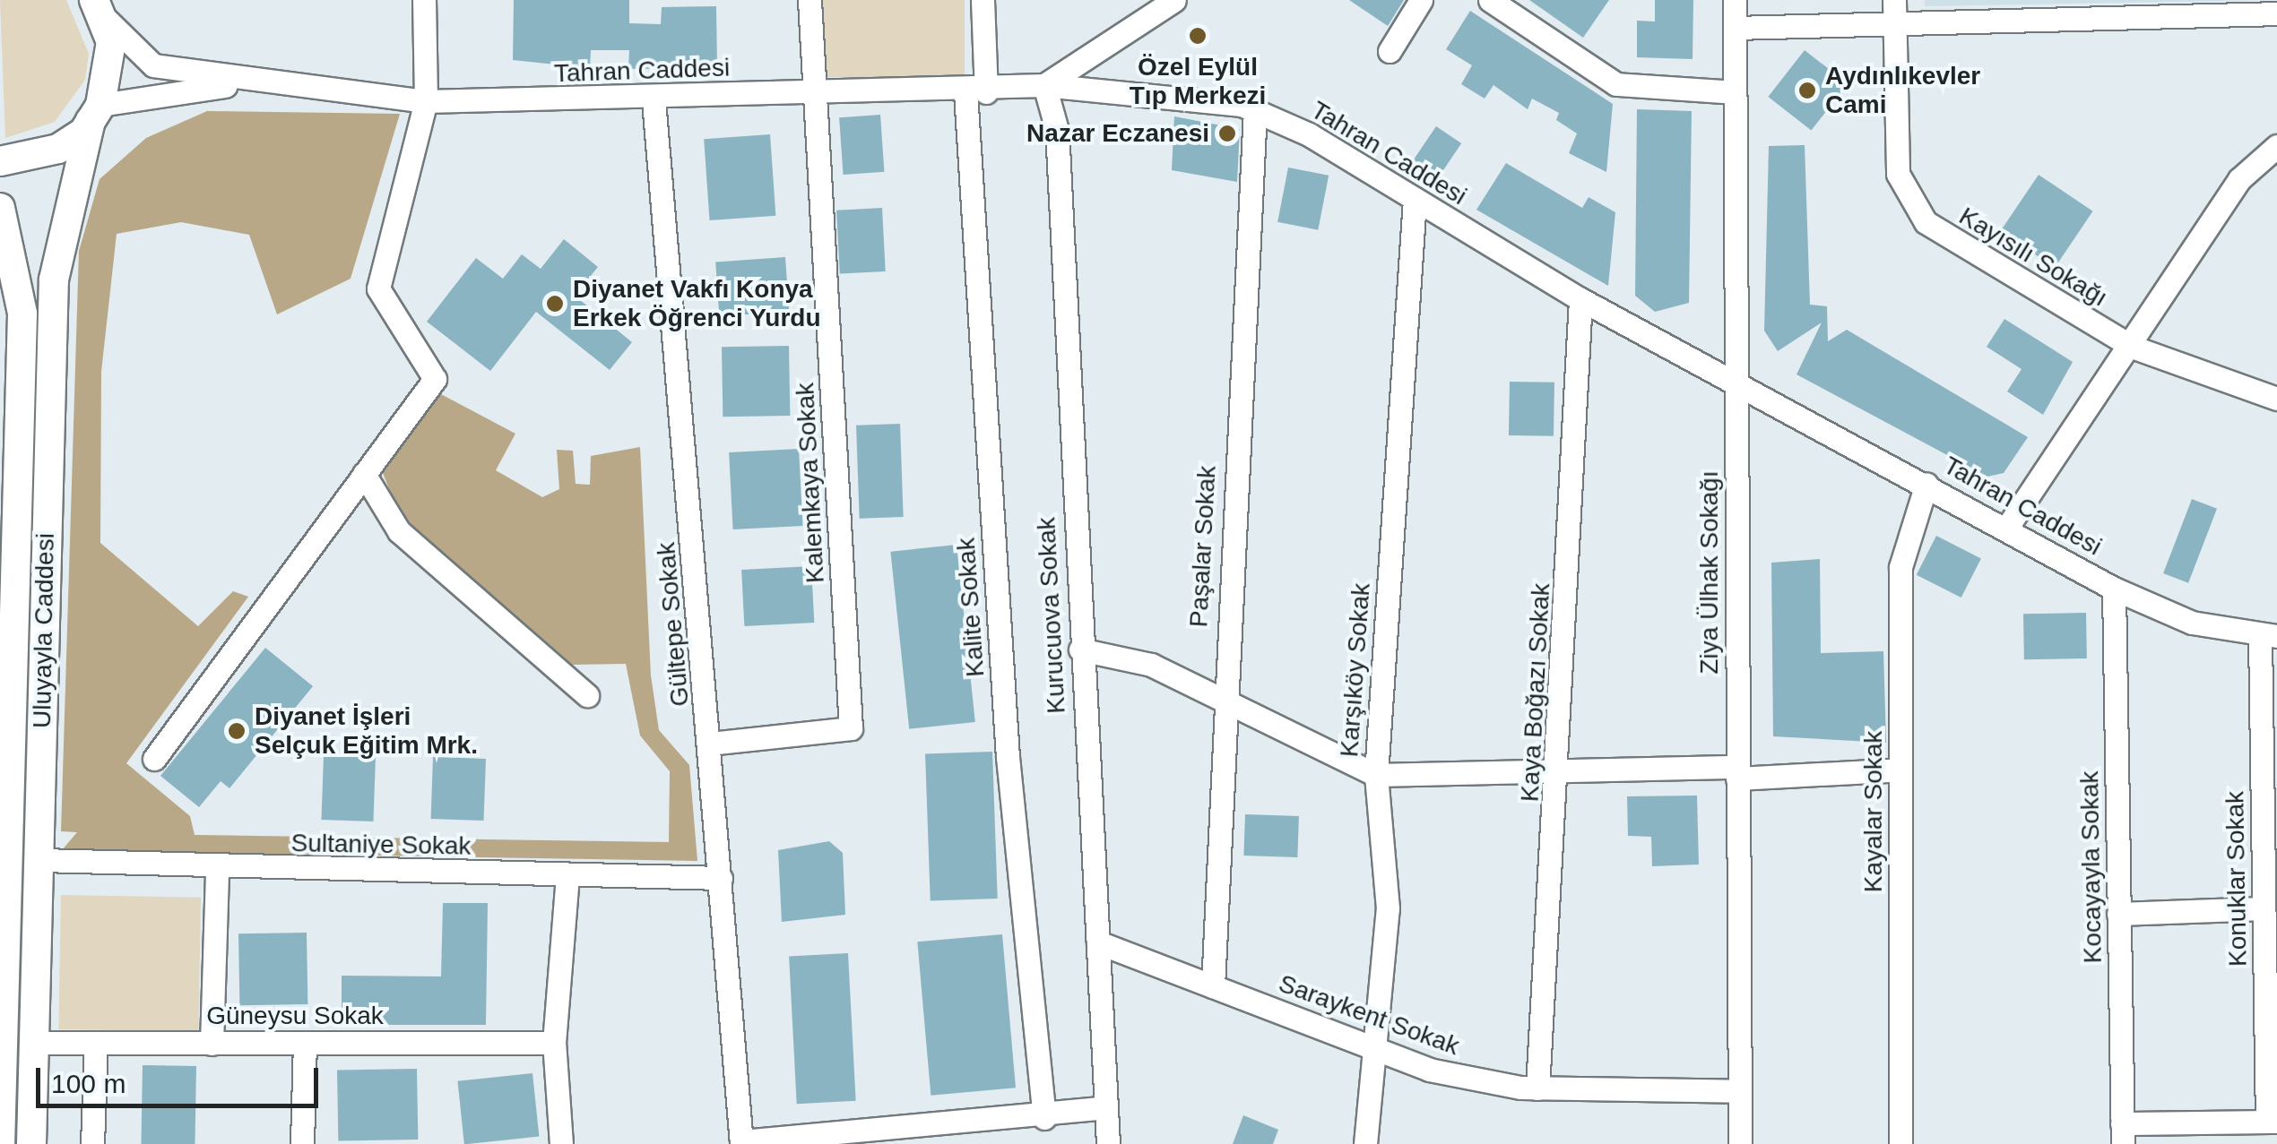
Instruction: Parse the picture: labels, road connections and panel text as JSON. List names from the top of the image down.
{
  "streets": {
    "main road": ["Uluyayla Caddesi"],
    "street": [
      "Tahran Caddesi",
      "Kayısılı Sokağı",
      "Kalemkaya Sokak",
      "Paşalar Sokak",
      "Ziya Ülhak Sokağı",
      "Kalite Sokak",
      "Kurucuova Sokak",
      "Gültepe Sokak",
      "Karşıköy Sokak",
      "Kaya Boğazı Sokak",
      "Kayalar Sokak",
      "Sultaniye Sokak",
      "Kocayayla Sokak",
      "Konuklar Sokak",
      "Saraykent Sokak",
      "Güneysu Sokak"
    ]
  },
  "crossings": [
    ["Tahran Caddesi", "Kalemkaya Sokak"],
    ["Tahran Caddesi", "Paşalar Sokak"],
    ["Tahran Caddesi", "Ziya Ülhak Sokağı"],
    ["Tahran Caddesi", "Kalite Sokak"],
    ["Tahran Caddesi", "Kurucuova Sokak"],
    ["Tahran Caddesi", "Gültepe Sokak"],
    ["Tahran Caddesi", "Uluyayla Caddesi"],
    ["Tahran Caddesi", "Karşıköy Sokak"],
    ["Tahran Caddesi", "Kaya Boğazı Sokak"],
    ["Tahran Caddesi", "Kayalar Sokak"],
    ["Tahran Caddesi", "Kocayayla Sokak"],
    ["Tahran Caddesi", "Konuklar Sokak"],
    ["Kalemkaya Sokak", "Gültepe Sokak"],
    ["Paşalar Sokak", "Saraykent Sokak"],
    ["Ziya Ülhak Sokağı", "Saraykent Sokak"],
    ["Kurucuova Sokak", "Saraykent Sokak"],
    ["Gültepe Sokak", "Sultaniye Sokak"],
    ["Uluyayla Caddesi", "Sultaniye Sokak"],
    ["Uluyayla Caddesi", "Güneysu Sokak"],
    ["Karşıköy Sokak", "Saraykent Sokak"],
    ["Kaya Boğazı Sokak", "Saraykent Sokak"]
  ],
  "places": [
    "Özel Eylül Tıp Merkezi",
    "Aydınlıkevler Cami",
    "Nazar Eczanesi",
    "Diyanet Vakfı Konya Erkek Öğrenci Yurdu",
    "Diyanet İşleri Selçuk Eğitim Mrk."
  ],
  "scale_bar": "100 m"
}
